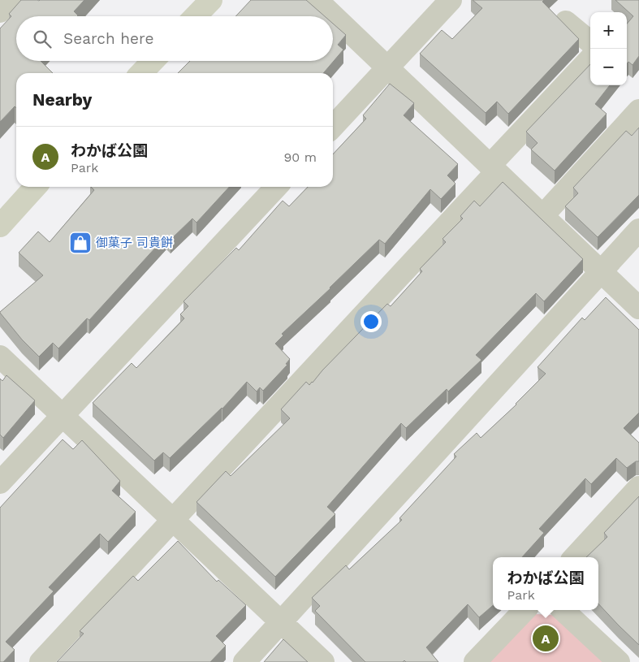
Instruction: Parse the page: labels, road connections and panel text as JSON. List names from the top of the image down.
{
  "places": {
    "shop": ["御菓子 司貴餅"]
  },
  "page": {
    "map_buttons": ["+", "−"],
    "search": "Search here",
    "heading": "Nearby",
    "list": [
      {
        "mark": "A",
        "name": "わかば公園",
        "note": "Park",
        "value": "90 m"
      }
    ],
    "popup": ["わかば公園", "Park"],
    "pins": "A"
  }
}
